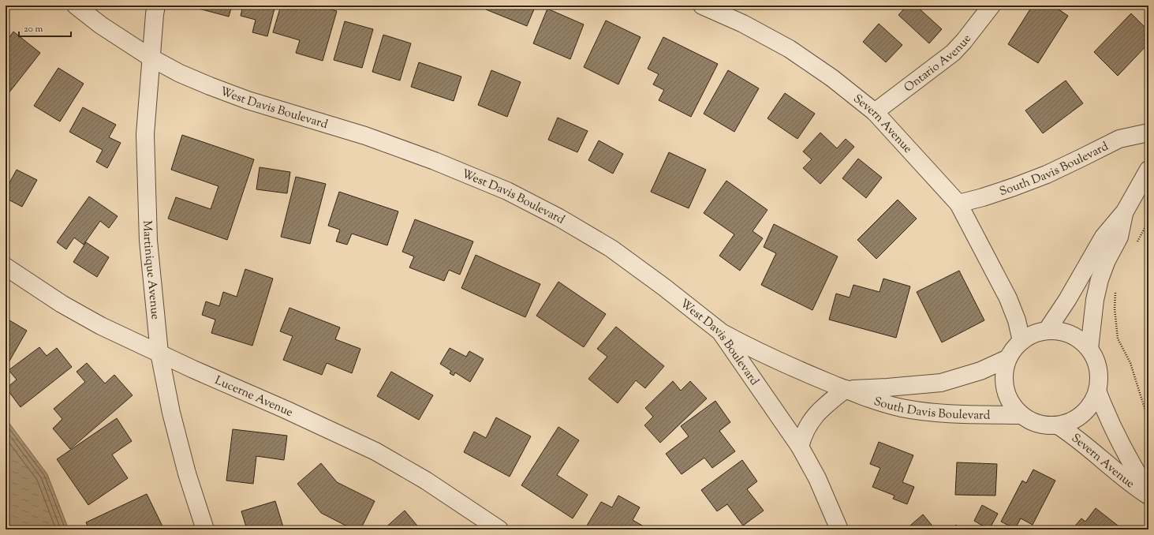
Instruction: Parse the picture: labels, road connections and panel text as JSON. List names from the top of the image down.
{
  "streets": {
    "street": [
      "Ontario Avenue",
      "West Davis Boulevard",
      "Severn Avenue",
      "South Davis Boulevard",
      "Martinique Avenue",
      "Lucerne Avenue"
    ]
  },
  "crossings": [
    ["Ontario Avenue", "Severn Avenue"],
    ["West Davis Boulevard", "South Davis Boulevard"],
    ["West Davis Boulevard", "Martinique Avenue"],
    ["Severn Avenue", "South Davis Boulevard"],
    ["Martinique Avenue", "Lucerne Avenue"]
  ],
  "scale_bar": "20 m"
}
